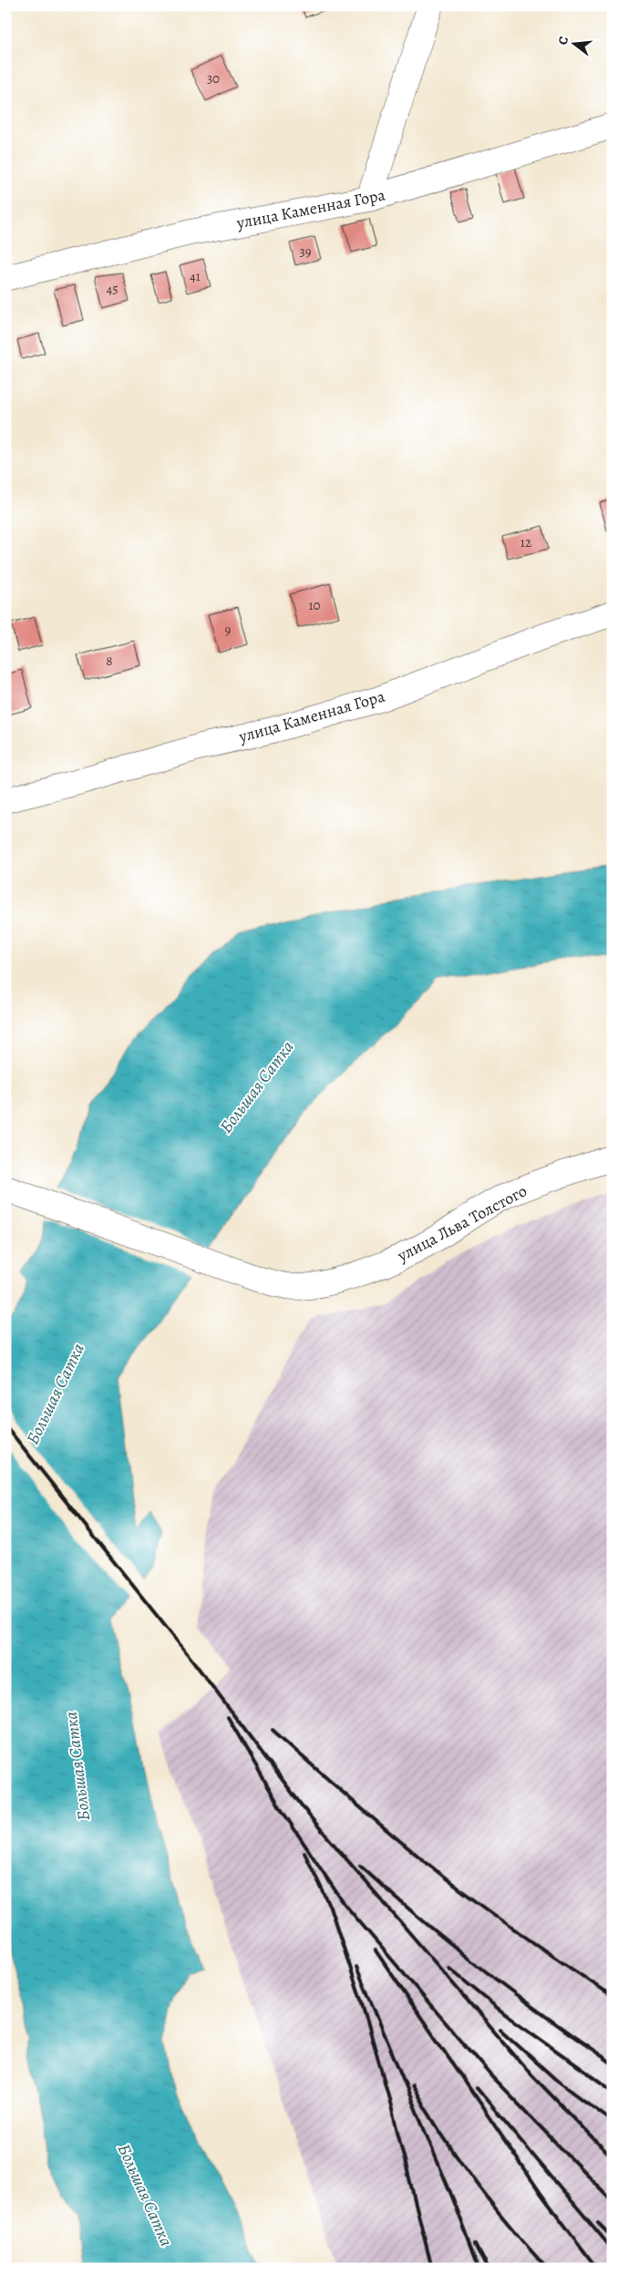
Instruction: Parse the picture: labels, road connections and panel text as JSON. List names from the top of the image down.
{
  "streets": {
    "street": ["улица Каменная Гора", "улица Льва Толстого"]
  },
  "water": ["Большая Сатка"],
  "house_numbers": [
    "30",
    "39",
    "41",
    "45",
    "12",
    "10",
    "9",
    "8"
  ],
  "north": "left"
}
